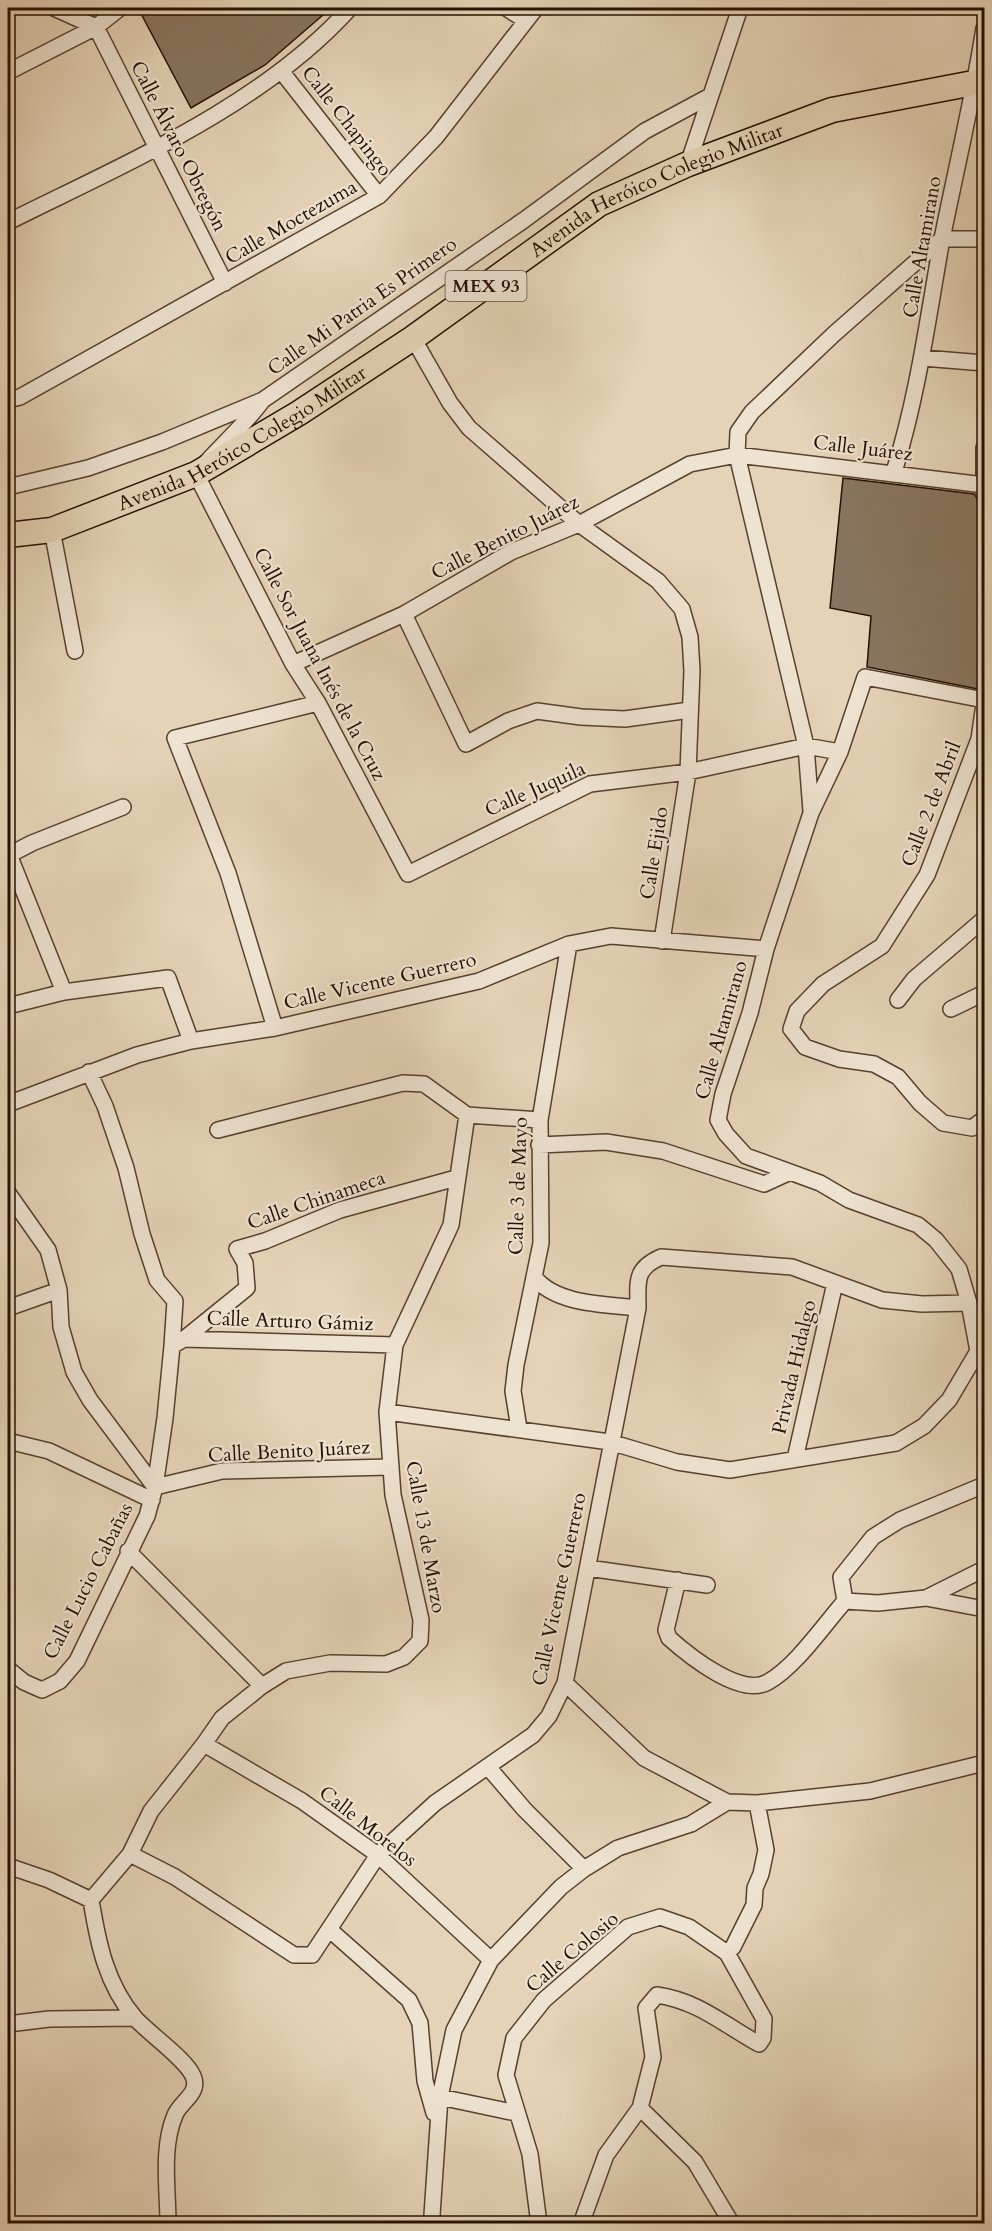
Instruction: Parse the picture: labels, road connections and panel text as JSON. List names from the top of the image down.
{
  "streets": {
    "main road": ["Avenida Heróico Colegio Militar", "MEX 93"],
    "street": [
      "Calle Chapingo",
      "Calle Álvaro Obregón",
      "Calle Moctezuma",
      "Calle Altamirano",
      "Calle Mi Patria Es Primero",
      "Calle Juárez",
      "Calle Benito Juárez",
      "Calle Sor Juana Inés de la Cruz",
      "Calle Juquila",
      "Calle 2 de Abril",
      "Calle Ejido",
      "Calle Vicente Guerrero",
      "Calle 3 de Mayo",
      "Calle Chinameca",
      "Calle Arturo Gámiz",
      "Privada Hidalgo",
      "Calle 13 de Marzo",
      "Calle Lucio Cabañas",
      "Calle Morelos",
      "Calle Colosio"
    ]
  },
  "crossings": [
    ["Calle Chapingo", "Calle Moctezuma"],
    ["Calle Álvaro Obregón", "Calle Moctezuma"],
    ["Avenida Heróico Colegio Militar", "Calle Altamirano"],
    ["Avenida Heróico Colegio Militar", "Calle Sor Juana Inés de la Cruz"],
    ["Avenida Heróico Colegio Militar", "Calle Ejido"],
    ["Calle Altamirano", "Calle Juárez"],
    ["Calle Altamirano", "Calle 2 de Abril"],
    ["Calle Altamirano", "Calle Vicente Guerrero"],
    ["Calle Juárez", "Calle Benito Juárez"],
    ["Calle Benito Juárez", "Calle Sor Juana Inés de la Cruz"],
    ["Calle Benito Juárez", "Calle Ejido"],
    ["Calle Benito Juárez", "Calle 13 de Marzo"],
    ["Calle Benito Juárez", "Calle Lucio Cabañas"],
    ["Calle Sor Juana Inés de la Cruz", "Calle Juquila"],
    ["Calle Juquila", "Calle Ejido"],
    ["Calle Ejido", "Calle Vicente Guerrero"],
    ["Calle Vicente Guerrero", "Calle 3 de Mayo"],
    ["Calle Vicente Guerrero", "Privada Hidalgo"],
    ["Calle Vicente Guerrero", "Calle 13 de Marzo"],
    ["Calle Vicente Guerrero", "Calle Morelos"],
    ["Calle Chinameca", "Calle Arturo Gámiz"],
    ["Calle Chinameca", "Calle 13 de Marzo"],
    ["Calle Arturo Gámiz", "Calle 13 de Marzo"],
    ["Calle 13 de Marzo", "Calle Morelos"]
  ]
}
